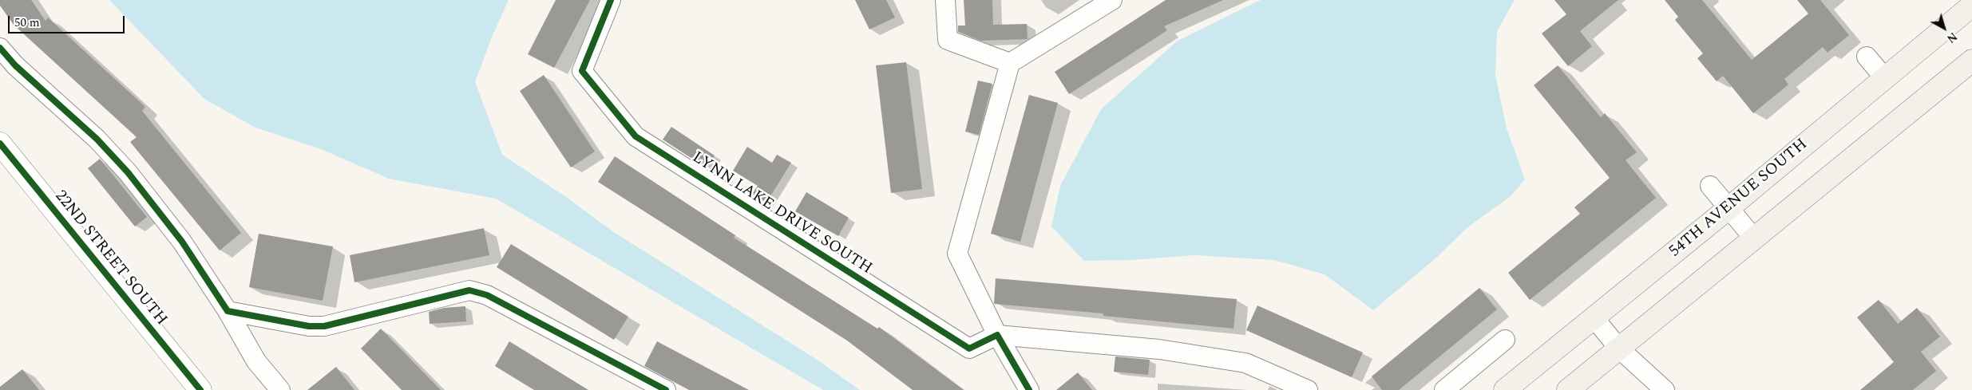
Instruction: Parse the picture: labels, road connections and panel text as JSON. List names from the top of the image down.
{
  "streets": {
    "main road": ["54TH AVENUE SOUTH"],
    "street": ["LYNN LAKE DRIVE SOUTH", "22ND STREET SOUTH"]
  },
  "scale_bar": "50 m",
  "north": "bottom right"
}
